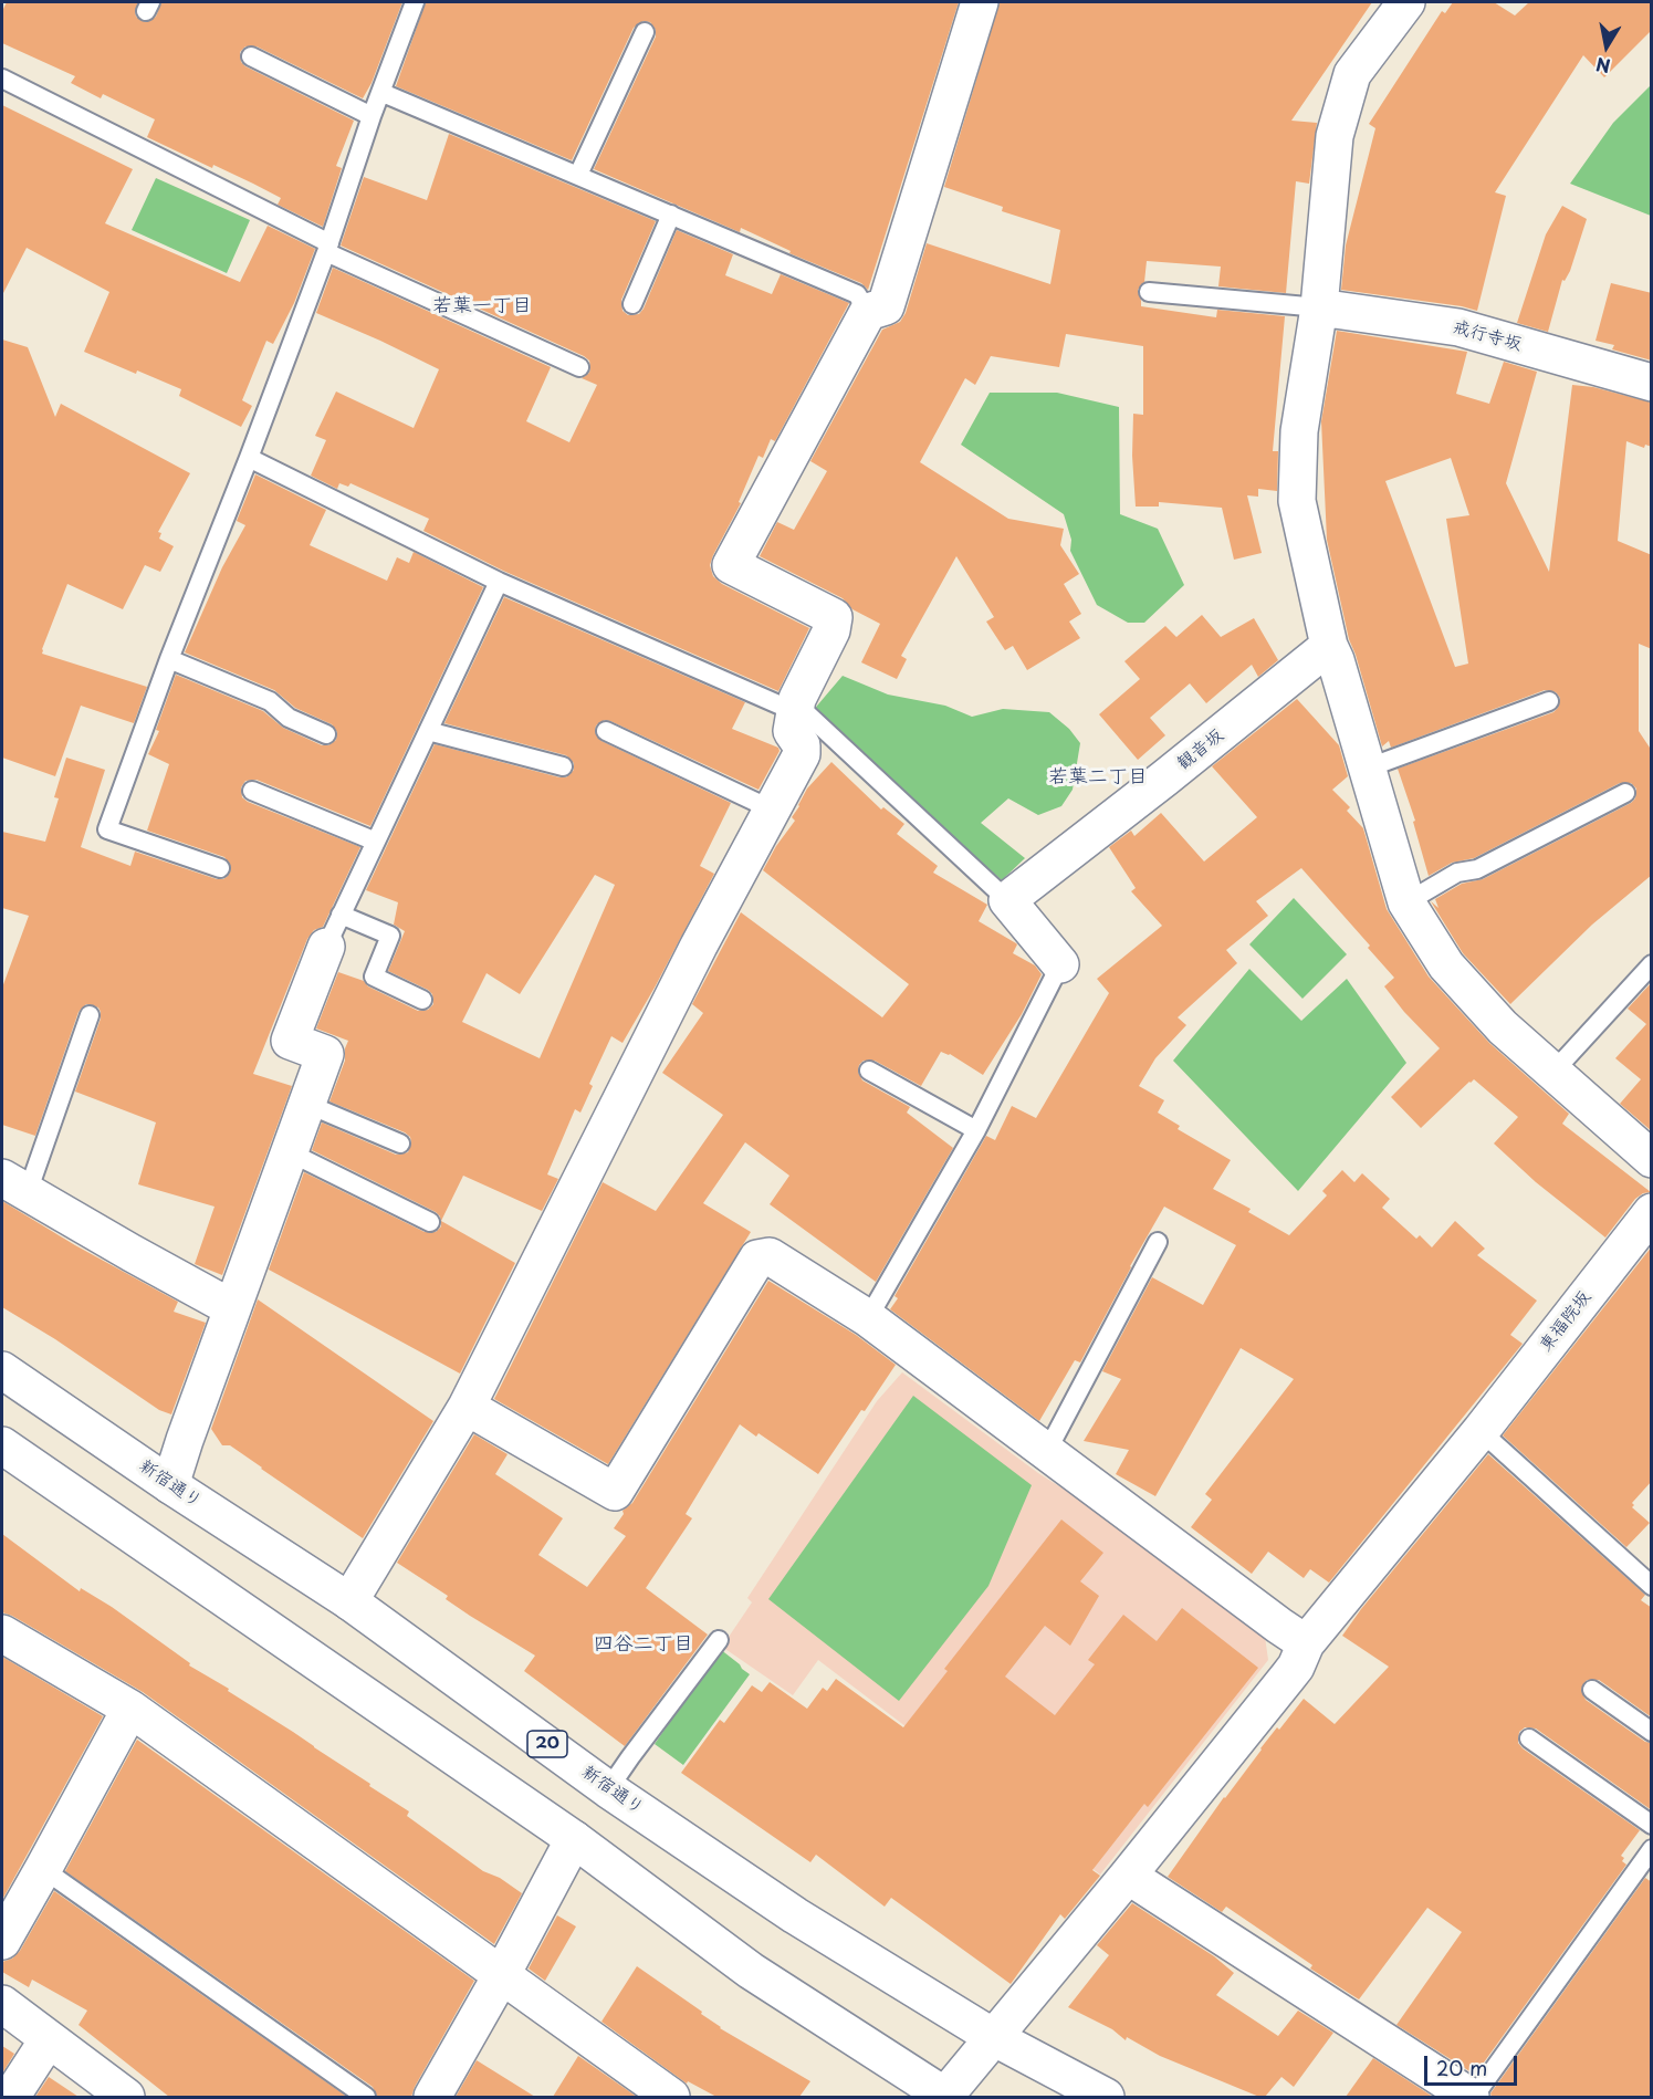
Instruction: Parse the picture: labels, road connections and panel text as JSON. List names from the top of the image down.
{
  "streets": {
    "main road": [
      "戒行寺坂",
      "観音坂",
      "東福院坂",
      "新宿通り",
      "20"
    ]
  },
  "crossings": [
    ["東福院坂", "新宿通り"]
  ],
  "districts": ["若葉一丁目", "若葉二丁目", "四谷二丁目"],
  "scale_bar": "20 m",
  "north": "bottom"
}
